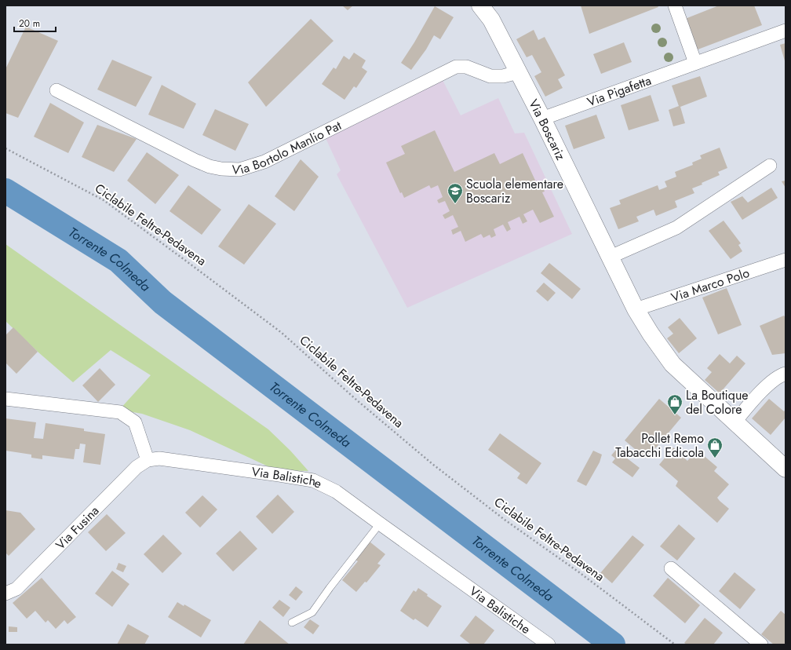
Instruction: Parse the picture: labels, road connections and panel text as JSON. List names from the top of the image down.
{
  "streets": {
    "street": [
      "Via Pigafetta",
      "Via Boscariz",
      "Via Bortolo Manlio Pat",
      "Via Marco Polo",
      "Via Balistiche",
      "Via Fusina"
    ],
    "path": ["Ciclabile Feltre-Pedavena"]
  },
  "crossings": [
    ["Via Pigafetta", "Via Boscariz"],
    ["Via Boscariz", "Via Bortolo Manlio Pat"],
    ["Via Boscariz", "Via Marco Polo"],
    ["Via Balistiche", "Via Fusina"]
  ],
  "water": ["Torrente Colmeda"],
  "places": {
    "school or university": ["Scuola elementare Boscariz"],
    "shop": ["La Boutique del Colore", "Pollet Remo Tabacchi Edicola"]
  },
  "scale_bar": "20 m"
}
